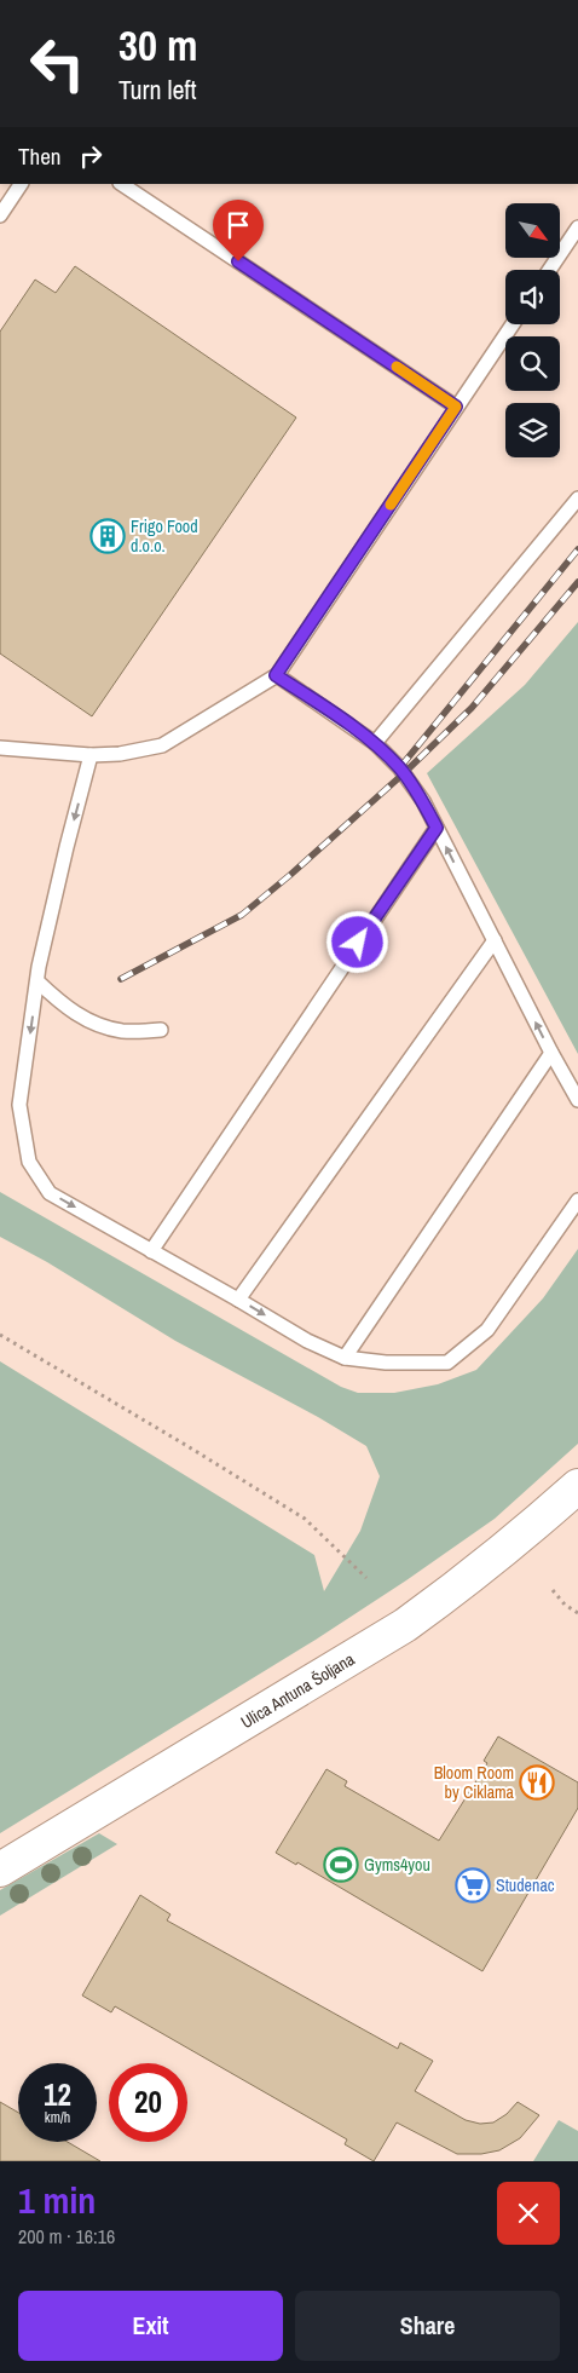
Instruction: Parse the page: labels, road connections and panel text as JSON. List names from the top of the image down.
{
  "streets": {
    "street": ["Ulica Antuna Šoljana"]
  },
  "places": {
    "building": ["Frigo Food d.o.o."],
    "restaurant": ["Bloom Room by Ciklama"],
    "sports": ["Gyms4you"],
    "supermarket": ["Studenac"]
  },
  "north": "bottom right",
  "page": {
    "turn": ["30 m", "Turn left"],
    "then": "Then",
    "speed": "12 km/h",
    "limit": "20",
    "heading": ["1 min", "200 m · 16:16"],
    "buttons": ["Exit", "Share"]
  }
}
